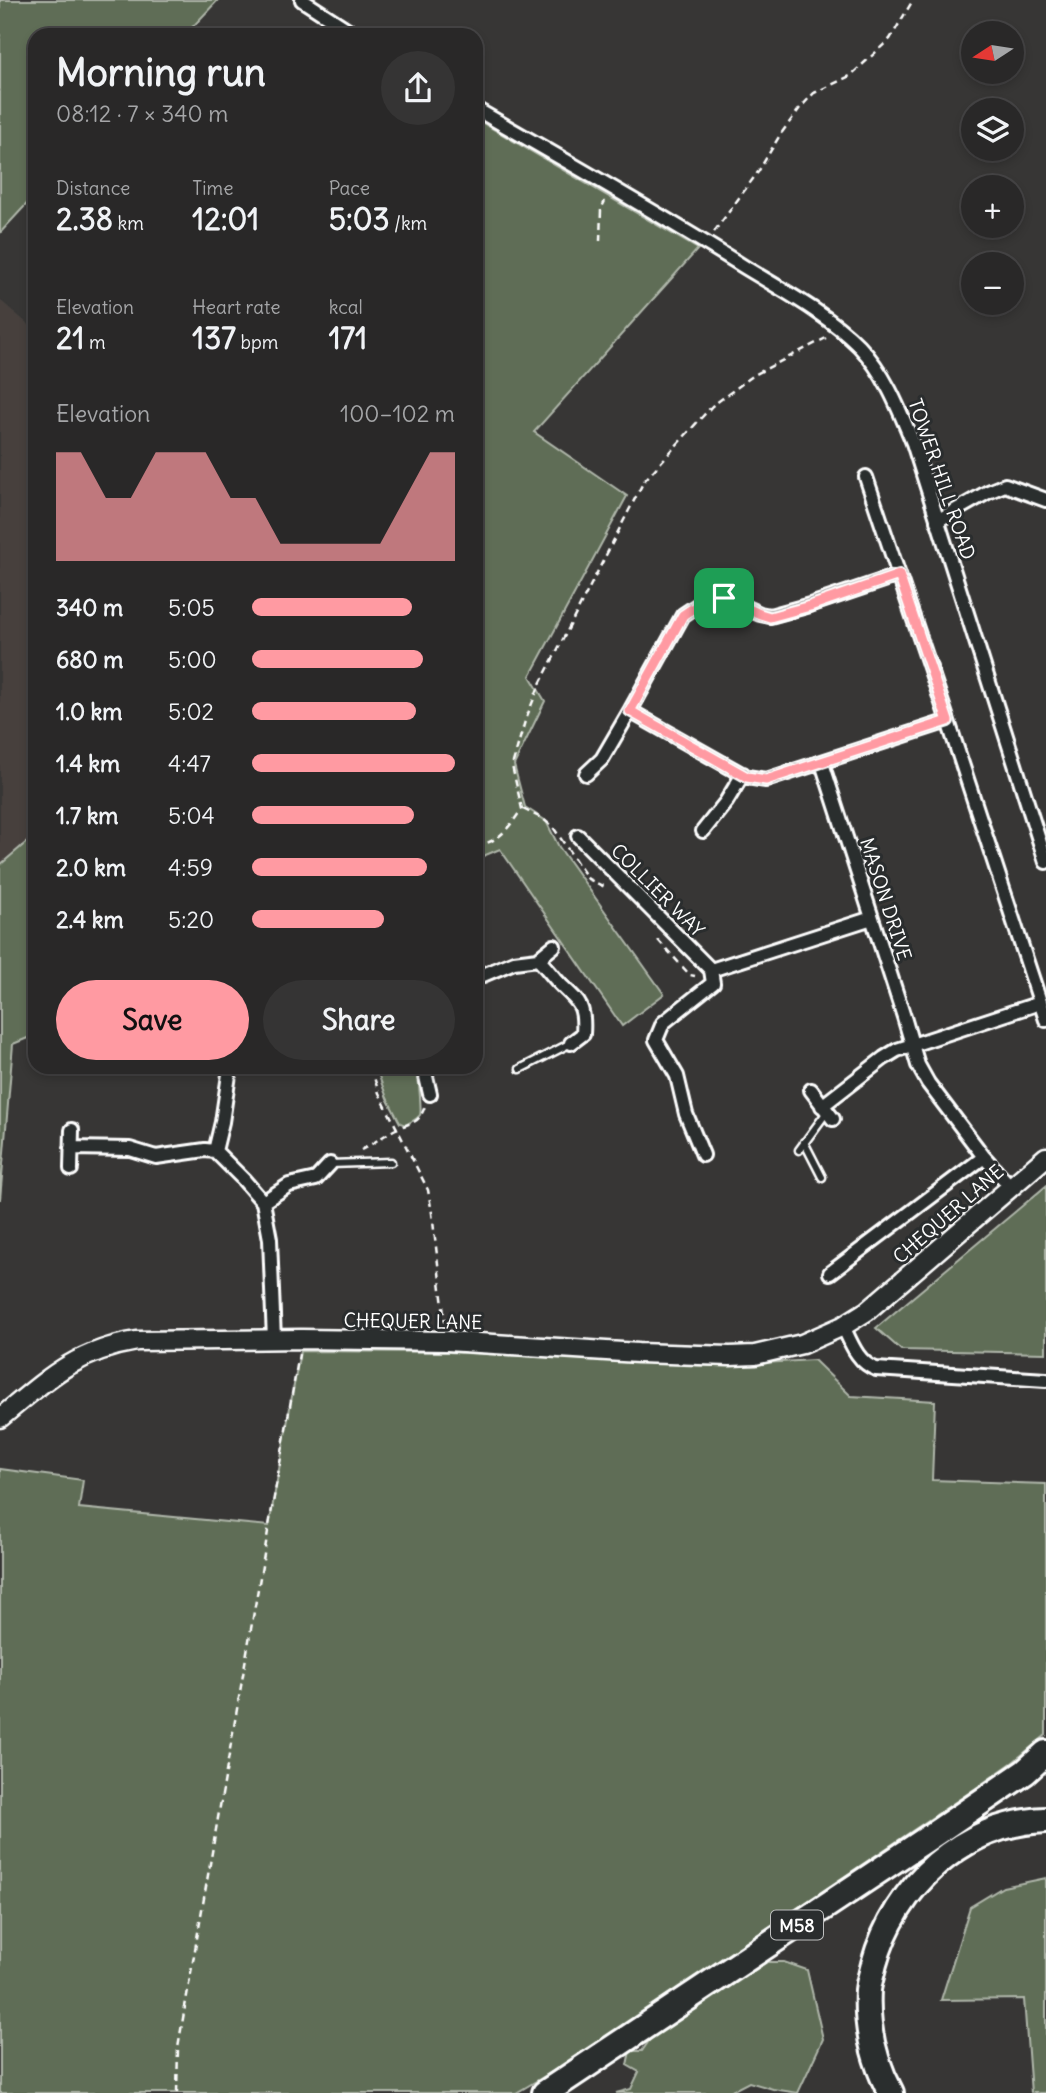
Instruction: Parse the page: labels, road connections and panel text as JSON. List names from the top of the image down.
{
  "streets": {
    "highway": ["M58"],
    "street": [
      "TOWER HILL ROAD",
      "COLLIER WAY",
      "MASON DRIVE",
      "CHEQUER LANE"
    ]
  },
  "crossings": [
    ["MASON DRIVE", "CHEQUER LANE"]
  ],
  "north": "left",
  "page": {
    "map_buttons": ["+", "−"],
    "heading": ["Morning run", "08:12 · 7 × 340 m"],
    "stats": [
      ["Distance", "2.38 km"],
      ["Time", "12:01"],
      ["Pace", "5:03 /km"],
      ["Elevation", "21 m"],
      ["Heart rate", "137 bpm"],
      ["kcal", "171"]
    ],
    "chart": ["Elevation", "100–102 m"],
    "list": [
      {
        "name": "340 m",
        "note": "5:05"
      },
      {
        "name": "680 m",
        "note": "5:00"
      },
      {
        "name": "1.0 km",
        "note": "5:02"
      },
      {
        "name": "1.4 km",
        "note": "4:47"
      },
      {
        "name": "1.7 km",
        "note": "5:04"
      },
      {
        "name": "2.0 km",
        "note": "4:59"
      },
      {
        "name": "2.4 km",
        "note": "5:20"
      }
    ],
    "buttons": ["Save", "Share"]
  }
}
